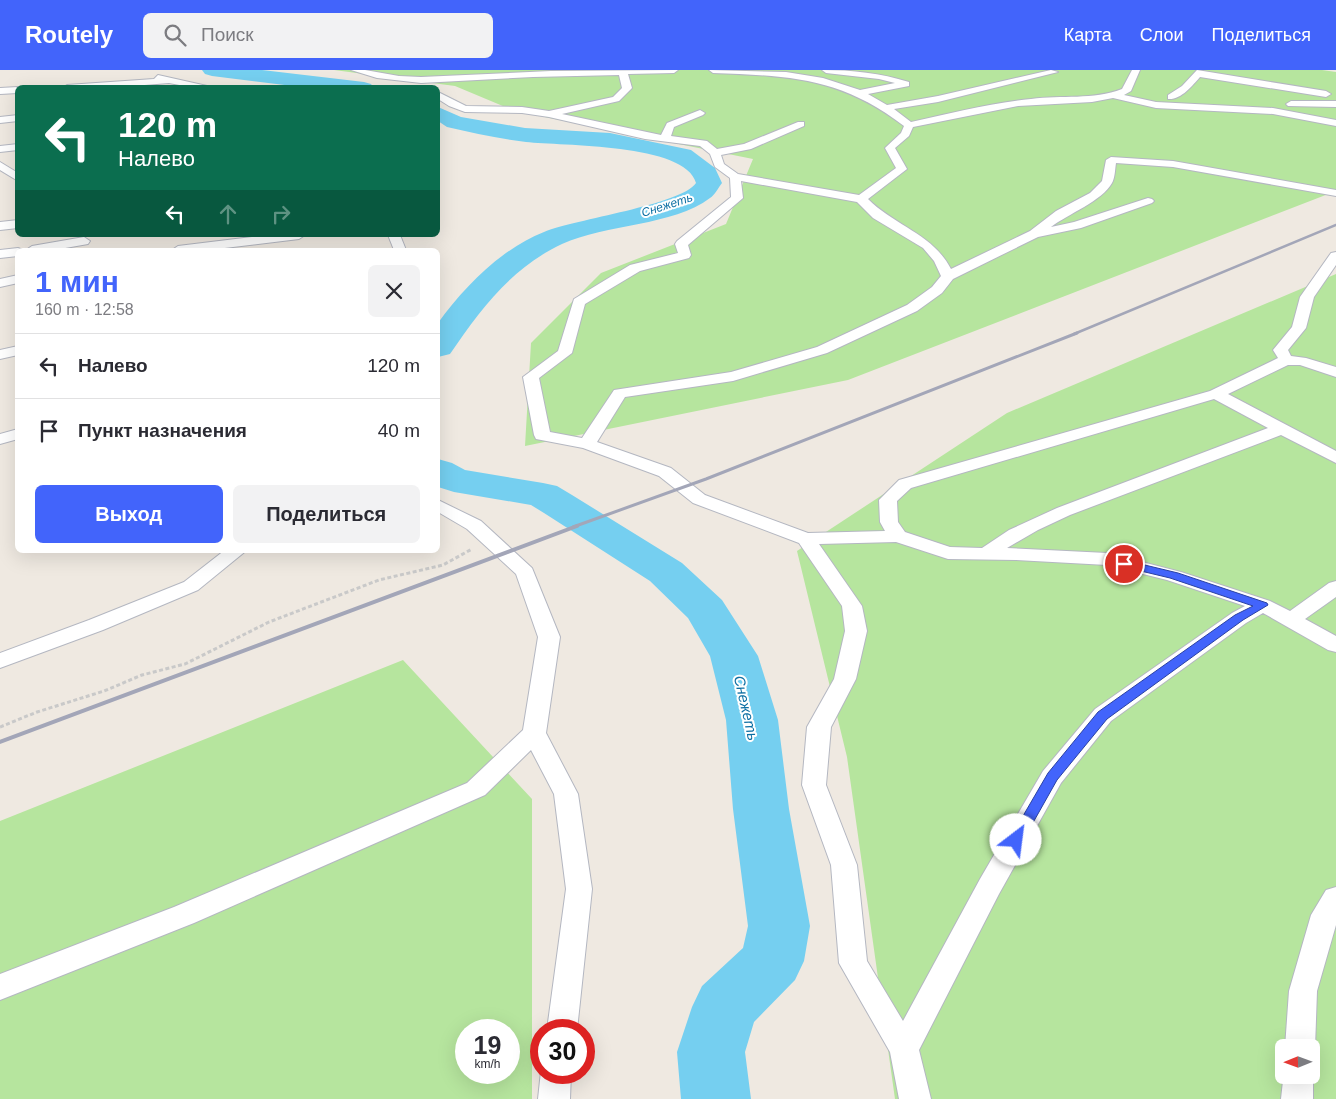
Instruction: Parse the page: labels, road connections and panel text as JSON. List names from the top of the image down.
{
  "water": ["Снежеть"],
  "north": "left",
  "page": {
    "header": "Routely",
    "search": "Поиск",
    "nav": ["Карта", "Слои", "Поделиться"],
    "turn": ["120 m", "Налево"],
    "heading": ["1 мин", "160 m · 12:58"],
    "list": [
      {
        "name": "Налево",
        "value": "120 m"
      },
      {
        "name": "Пункт назначения",
        "value": "40 m"
      }
    ],
    "buttons": ["Выход", "Поделиться"],
    "speed": "19 km/h",
    "limit": "30"
  }
}
